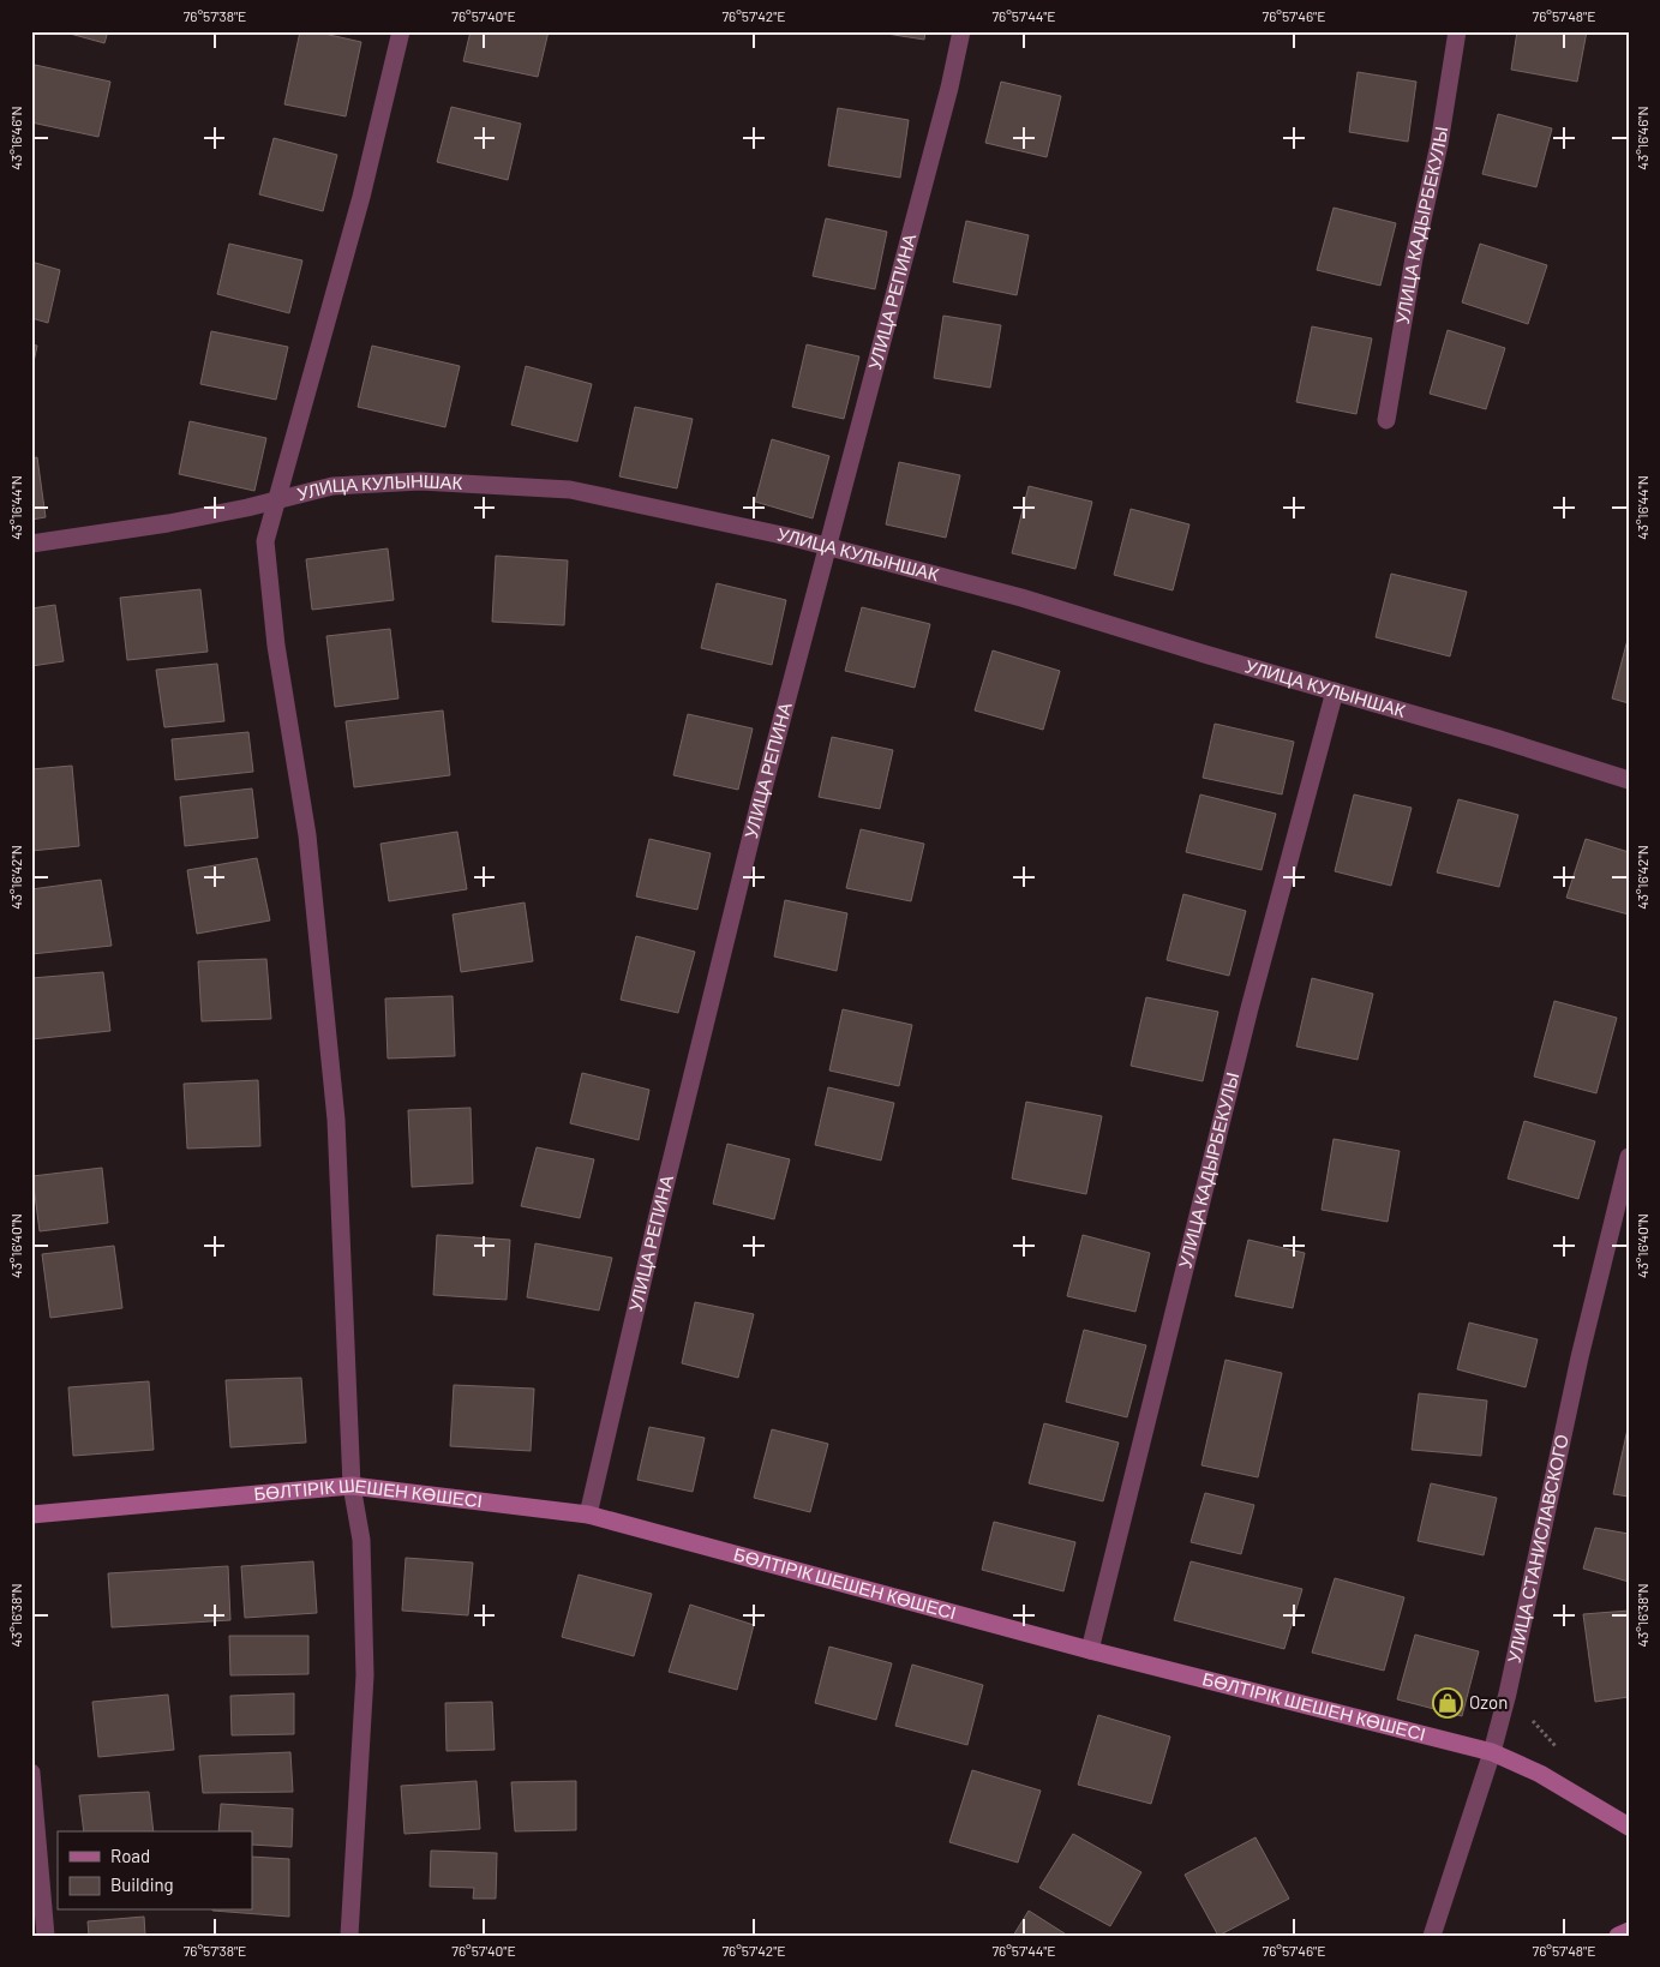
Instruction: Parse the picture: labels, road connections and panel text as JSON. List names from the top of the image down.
{
  "streets": {
    "street": [
      "УЛИЦА КАДЫРБЕКУЛЫ",
      "УЛИЦА РЕПИНА",
      "УЛИЦА КУЛЫНШАК",
      "БӨЛТІРІК ШЕШЕН КӨШЕСІ",
      "УЛИЦА СТАНИСЛАВСКОГО"
    ]
  },
  "crossings": [
    ["УЛИЦА КАДЫРБЕКУЛЫ", "УЛИЦА КУЛЫНШАК"],
    ["УЛИЦА КАДЫРБЕКУЛЫ", "БӨЛТІРІК ШЕШЕН КӨШЕСІ"],
    ["УЛИЦА РЕПИНА", "УЛИЦА КУЛЫНШАК"],
    ["УЛИЦА РЕПИНА", "БӨЛТІРІК ШЕШЕН КӨШЕСІ"],
    ["БӨЛТІРІК ШЕШЕН КӨШЕСІ", "УЛИЦА СТАНИСЛАВСКОГО"]
  ],
  "places": {
    "shop": ["Ozon"]
  },
  "legend": ["Road", "Building"],
  "coordinates": [
    "76°57'38\"E",
    "76°57'40\"E",
    "76°57'42\"E",
    "76°57'44\"E",
    "76°57'46\"E",
    "76°57'48\"E",
    "43°16'46\"N",
    "43°16'44\"N",
    "43°16'42\"N",
    "43°16'40\"N",
    "43°16'38\"N"
  ]
}
